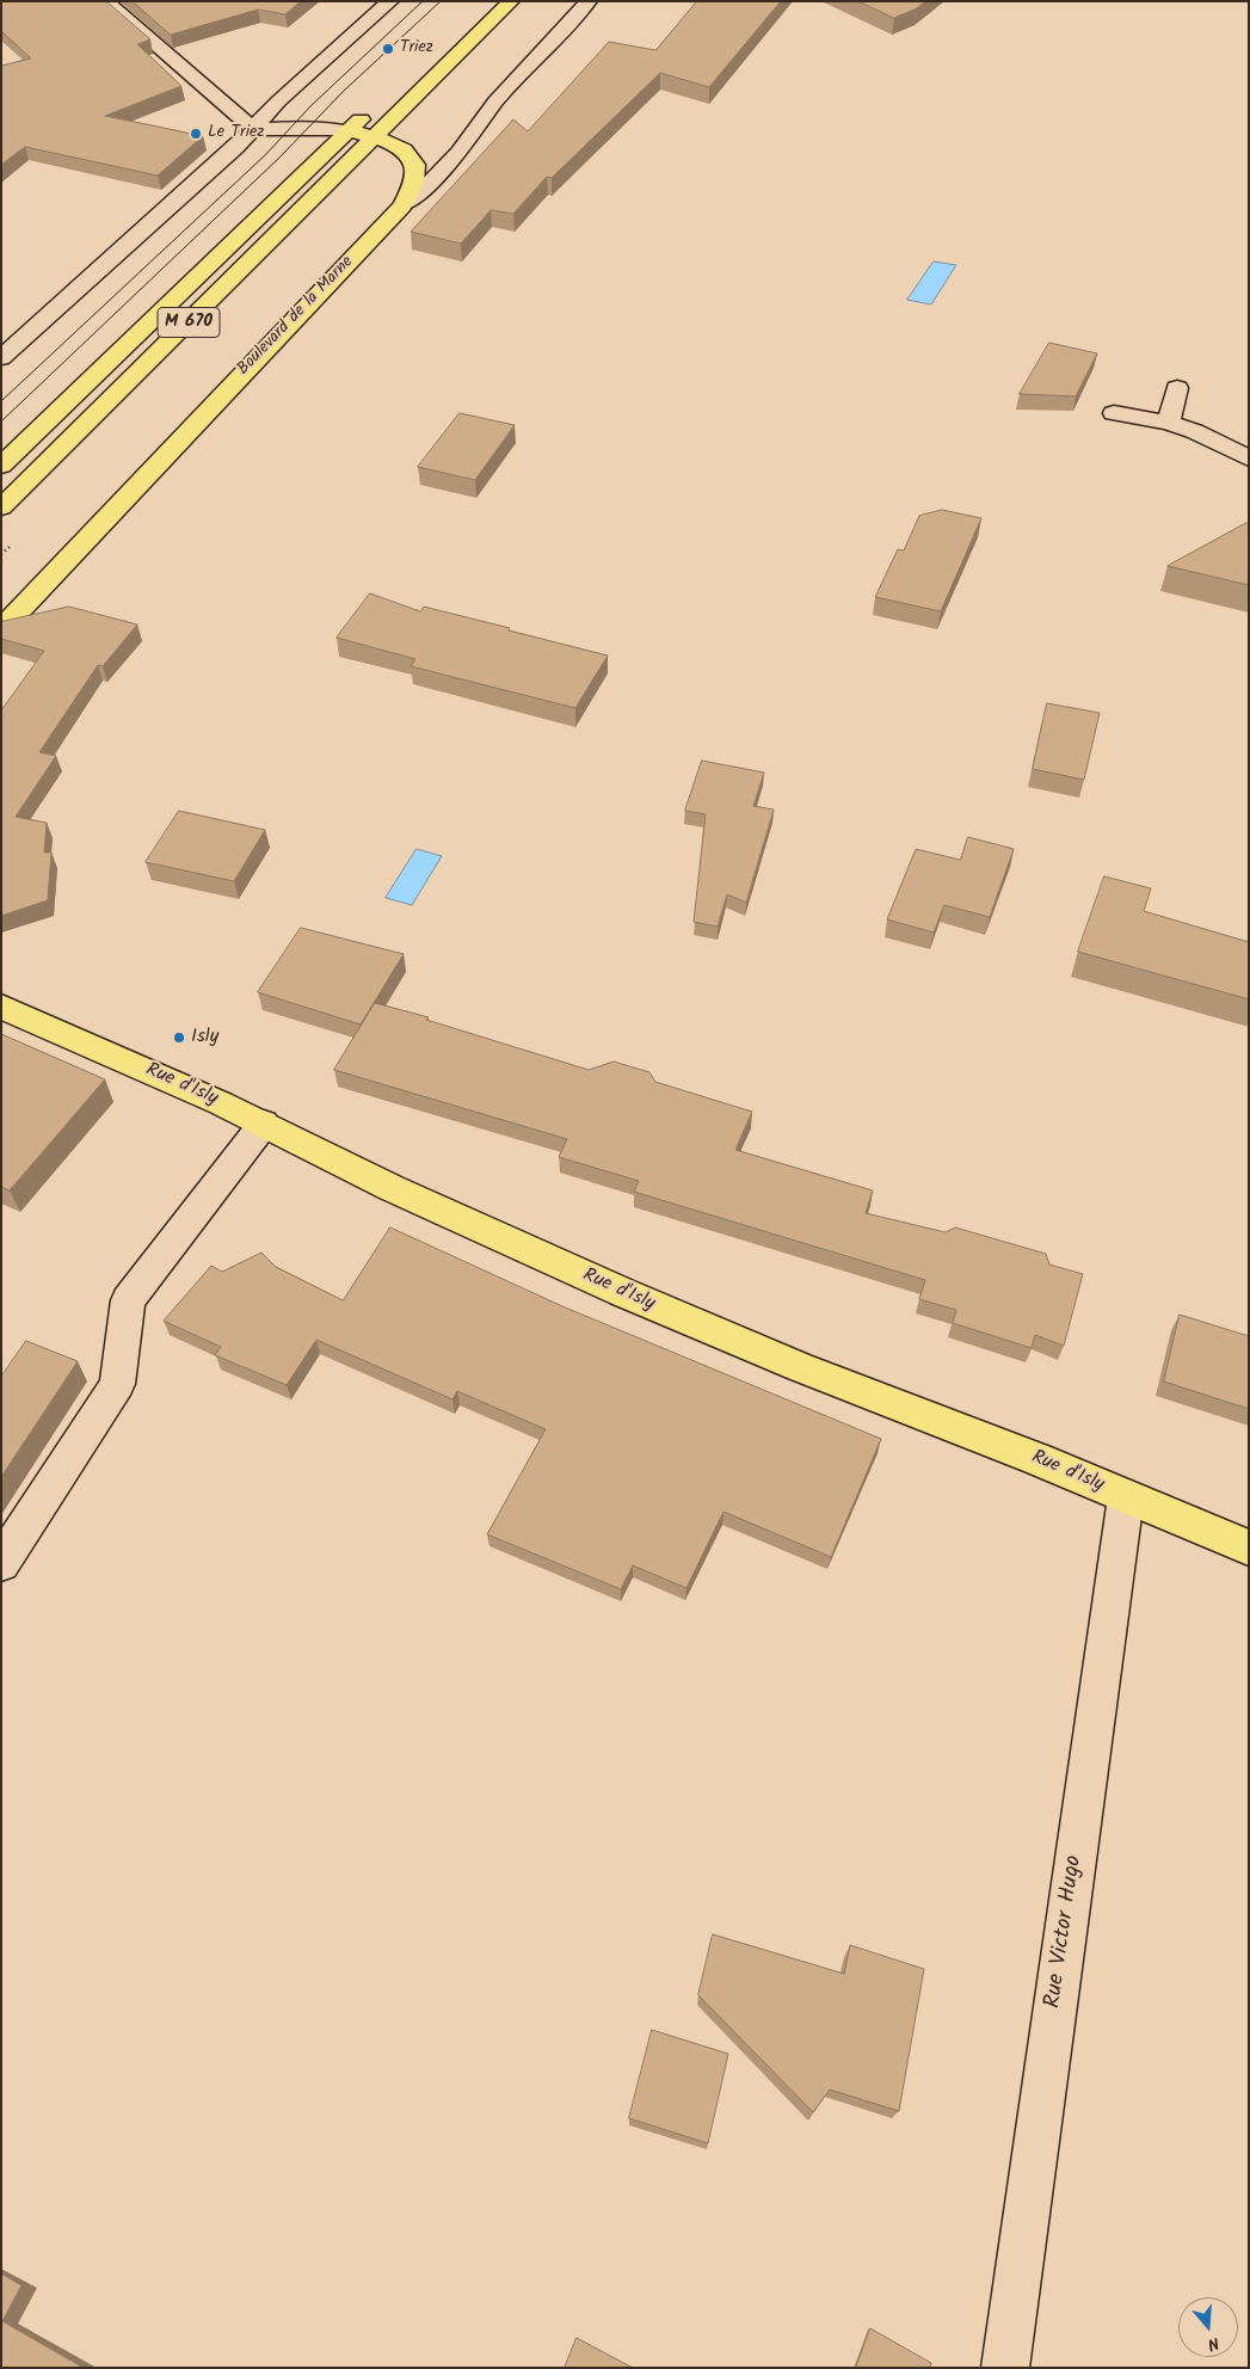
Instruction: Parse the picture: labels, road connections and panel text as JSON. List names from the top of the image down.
{
  "streets": {
    "main road": ["Boulevard de la Marne", "M 670", "Rue d'Isly"],
    "street": ["Rue Victor Hugo"]
  },
  "crossings": [
    ["Rue d'Isly", "Rue Victor Hugo"]
  ],
  "places": ["Triez", "Le Triez", "Isly"],
  "north": "bottom"
}
